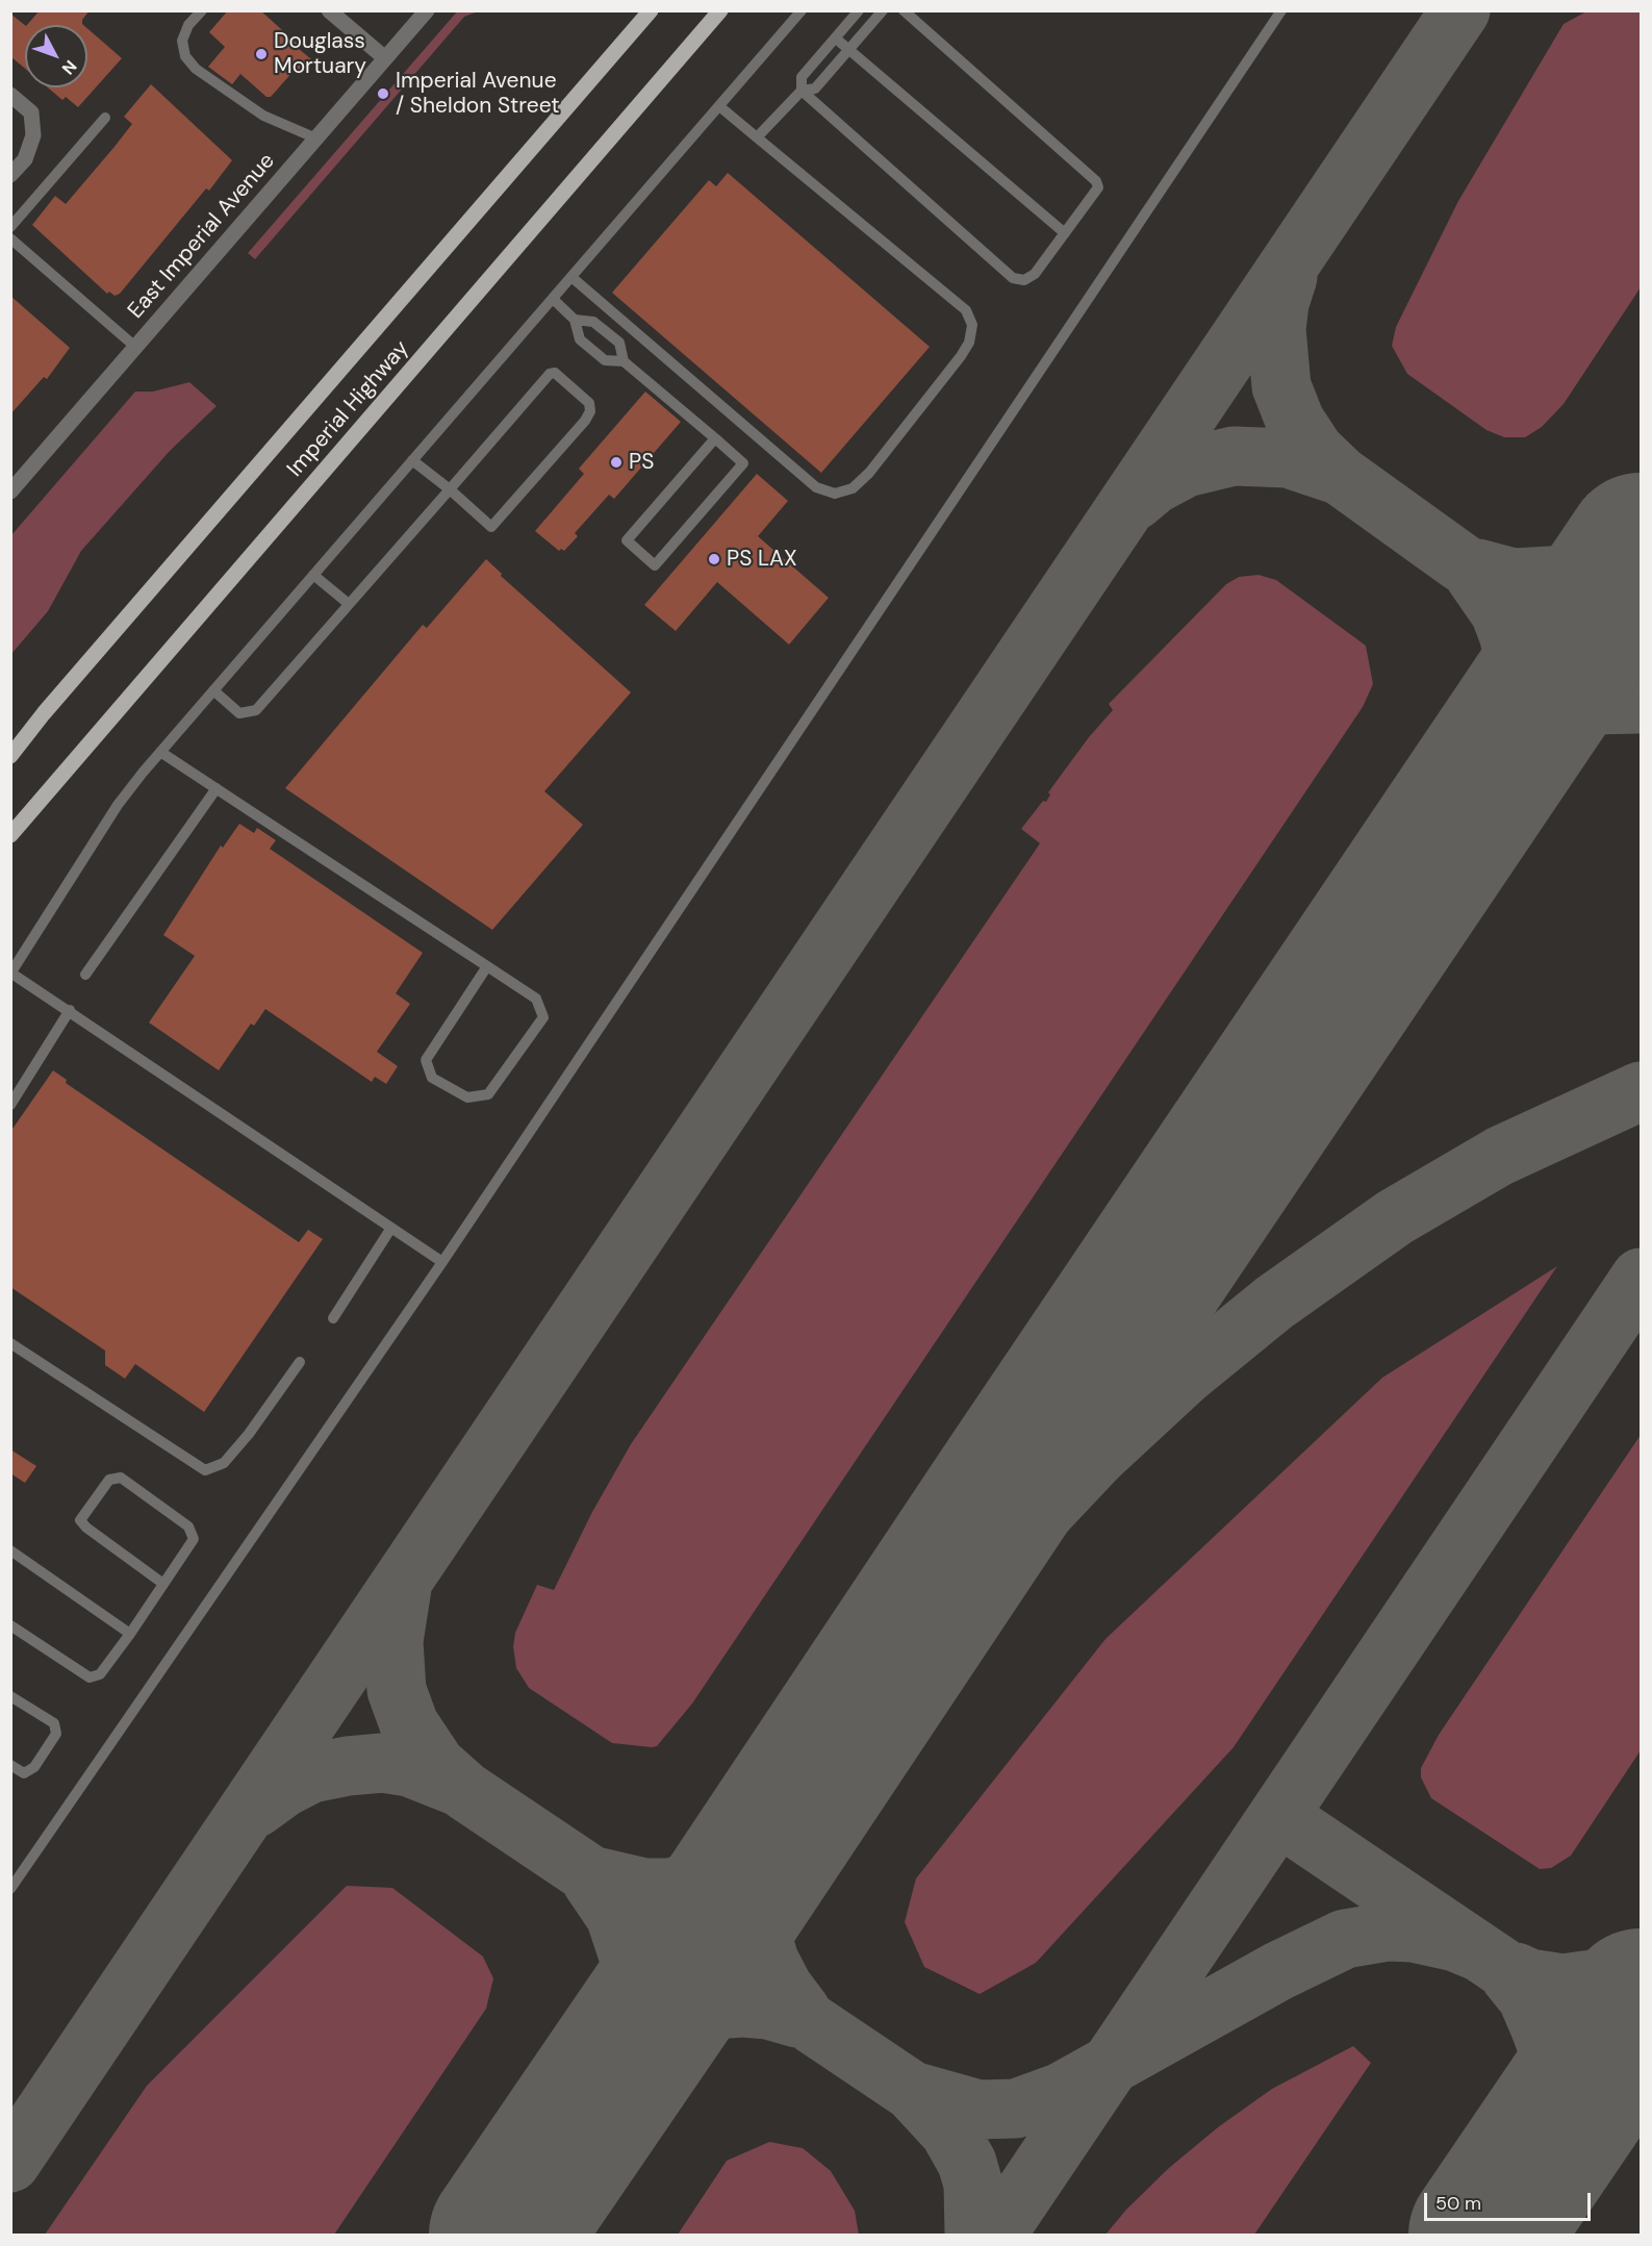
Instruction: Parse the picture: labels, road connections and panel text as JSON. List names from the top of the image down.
{
  "streets": {
    "main road": ["Imperial Highway"],
    "street": ["East Imperial Avenue"]
  },
  "places": [
    "Douglass Mortuary",
    "Imperial Avenue / Sheldon Street",
    "PS",
    "PS LAX"
  ],
  "scale_bar": "50 m",
  "north": "bottom right"
}
